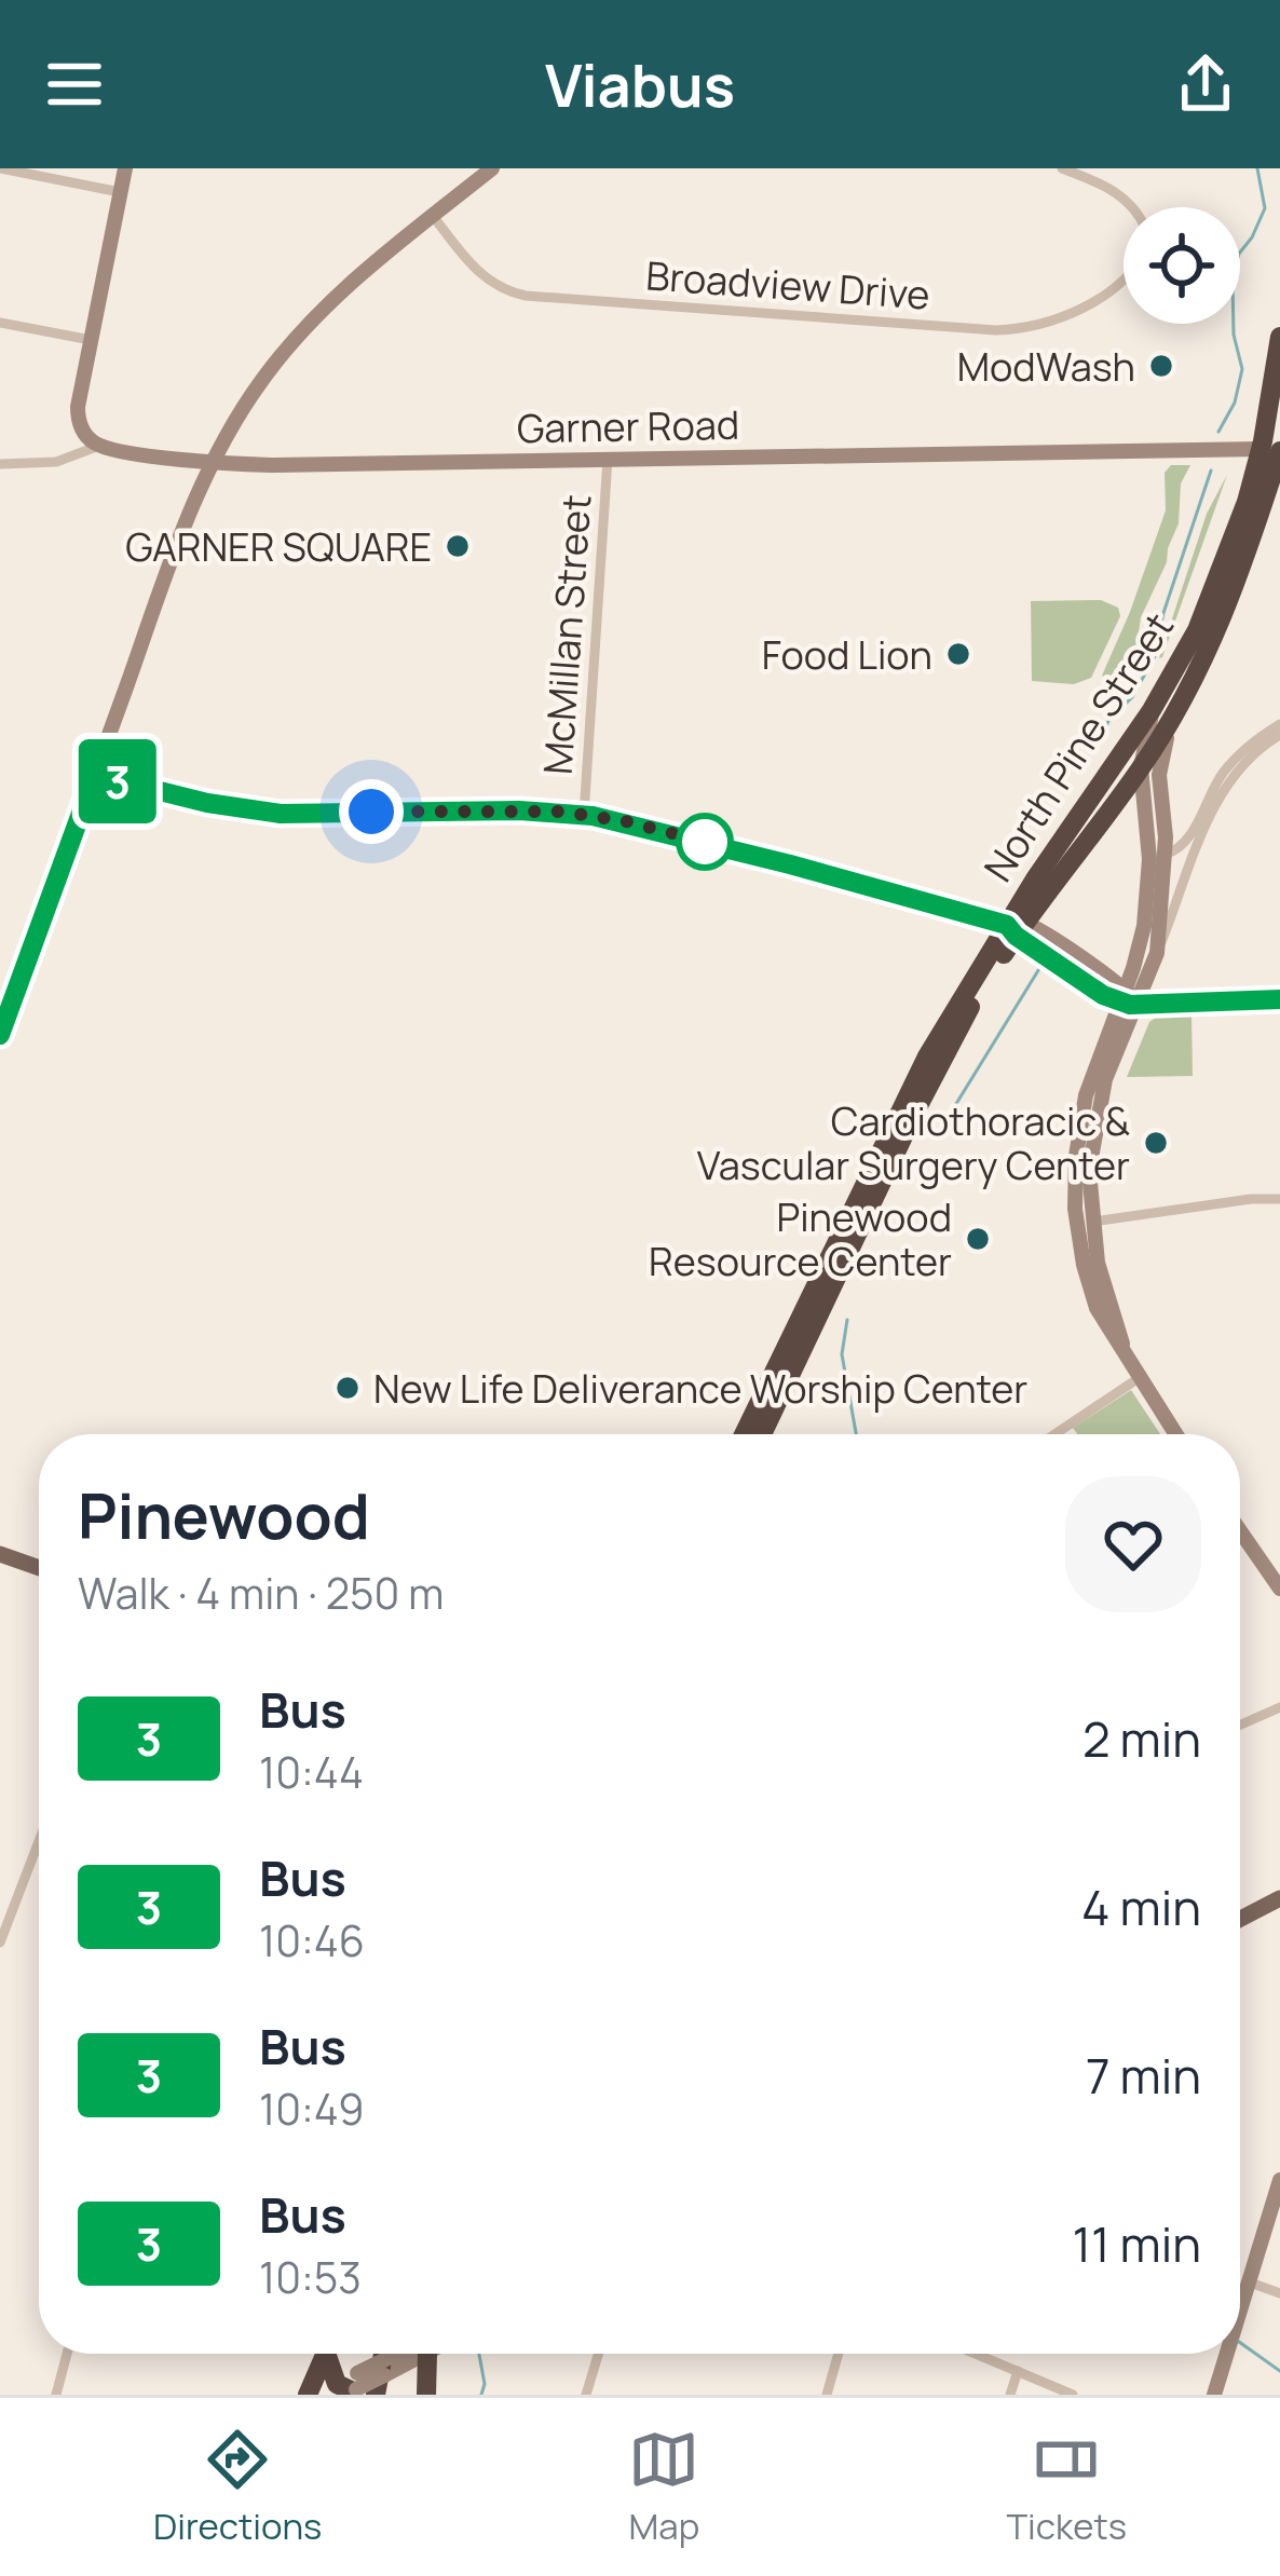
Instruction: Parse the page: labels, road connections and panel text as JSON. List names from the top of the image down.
{
  "streets": {
    "highway": ["North Pine Street"],
    "street": ["Broadview Drive", "Garner Road", "McMillan Street"]
  },
  "crossings": [
    ["Garner Road", "McMillan Street"],
    ["Garner Road", "North Pine Street"]
  ],
  "places": [
    "ModWash",
    "GARNER SQUARE",
    "Food Lion",
    "Cardiothoracic & Vascular Surgery Center",
    "Pinewood Resource Center",
    "New Life Deliverance Worship Center"
  ],
  "lines": ["bus line 3"],
  "page": {
    "header": "Viabus",
    "on_map": "3",
    "heading": ["Pinewood", "Walk · 4 min · 250 m"],
    "list": [
      {
        "mark": "3",
        "name": "Bus",
        "note": "10:44",
        "value": "2 min"
      },
      {
        "mark": "3",
        "name": "Bus",
        "note": "10:46",
        "value": "4 min"
      },
      {
        "mark": "3",
        "name": "Bus",
        "note": "10:49",
        "value": "7 min"
      },
      {
        "mark": "3",
        "name": "Bus",
        "note": "10:53",
        "value": "11 min"
      }
    ],
    "tabs": ["Directions", "Map", "Tickets"]
  }
}
